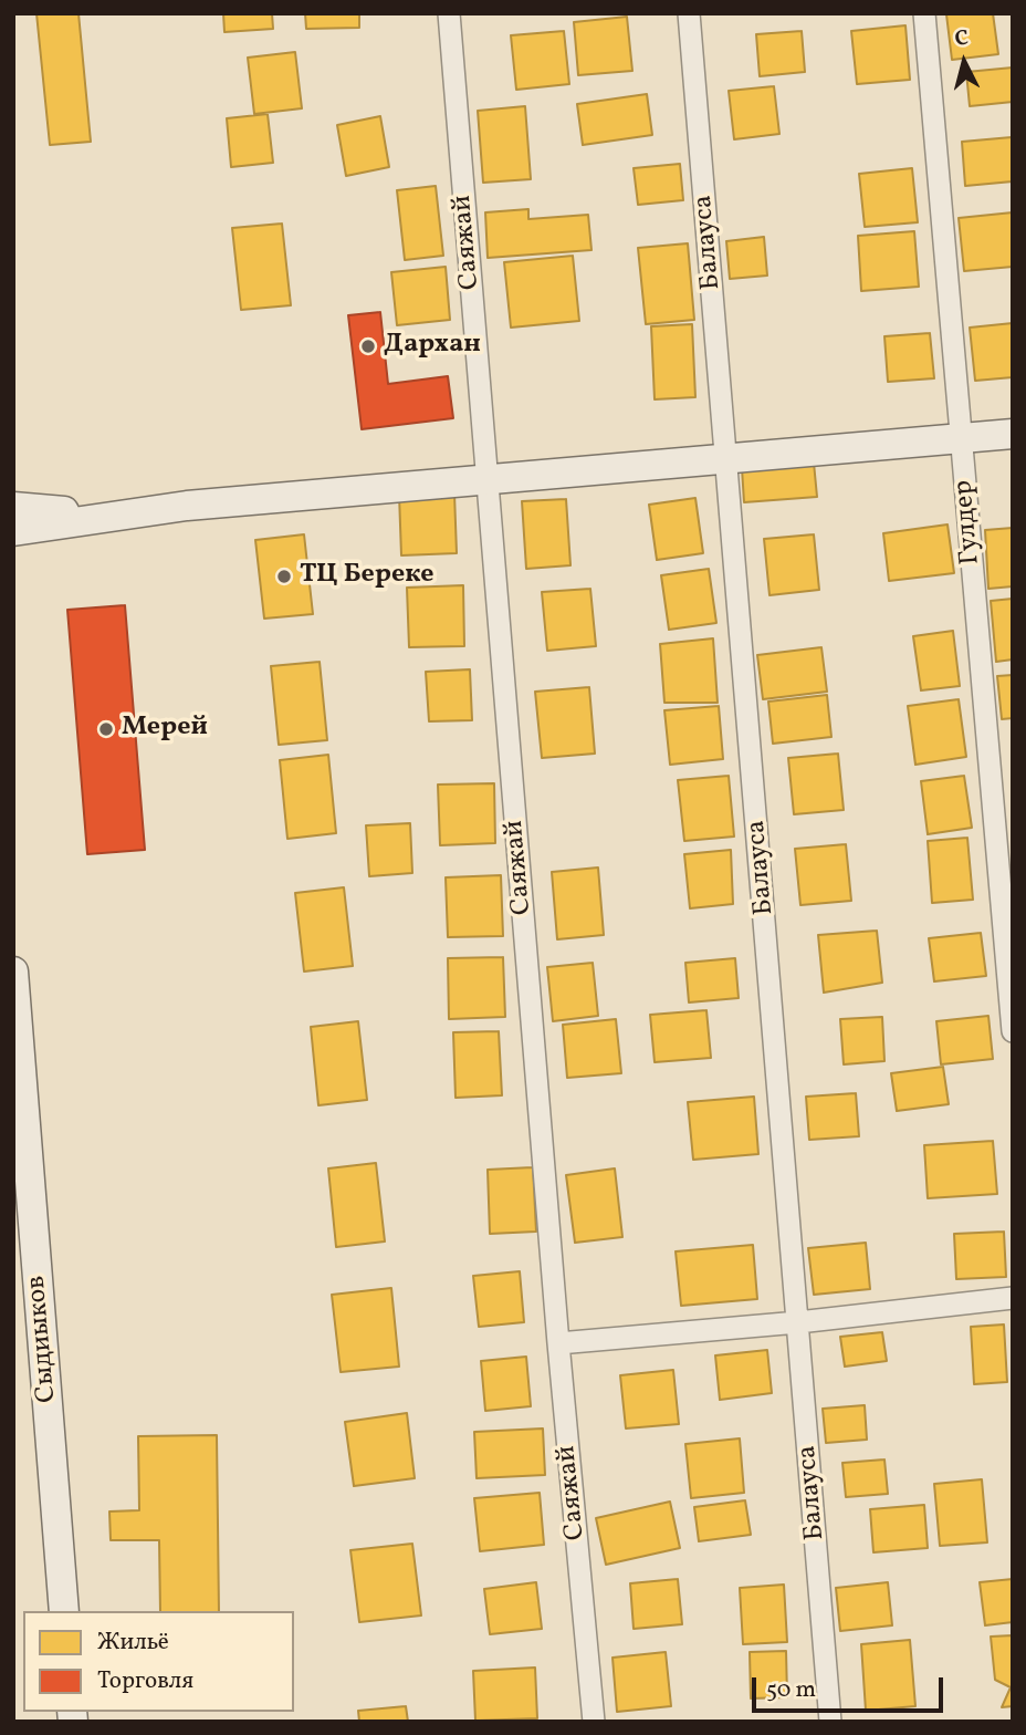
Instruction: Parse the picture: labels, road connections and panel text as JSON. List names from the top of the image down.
{
  "streets": {
    "street": [
      "Саяжай",
      "Балауса",
      "Гулдер",
      "Сыдиыков"
    ]
  },
  "places": ["Дархан", "ТЦ Береке", "Мерей"],
  "legend": ["Жильё", "Торговля"],
  "scale_bar": "50 m",
  "north": "top"
}
